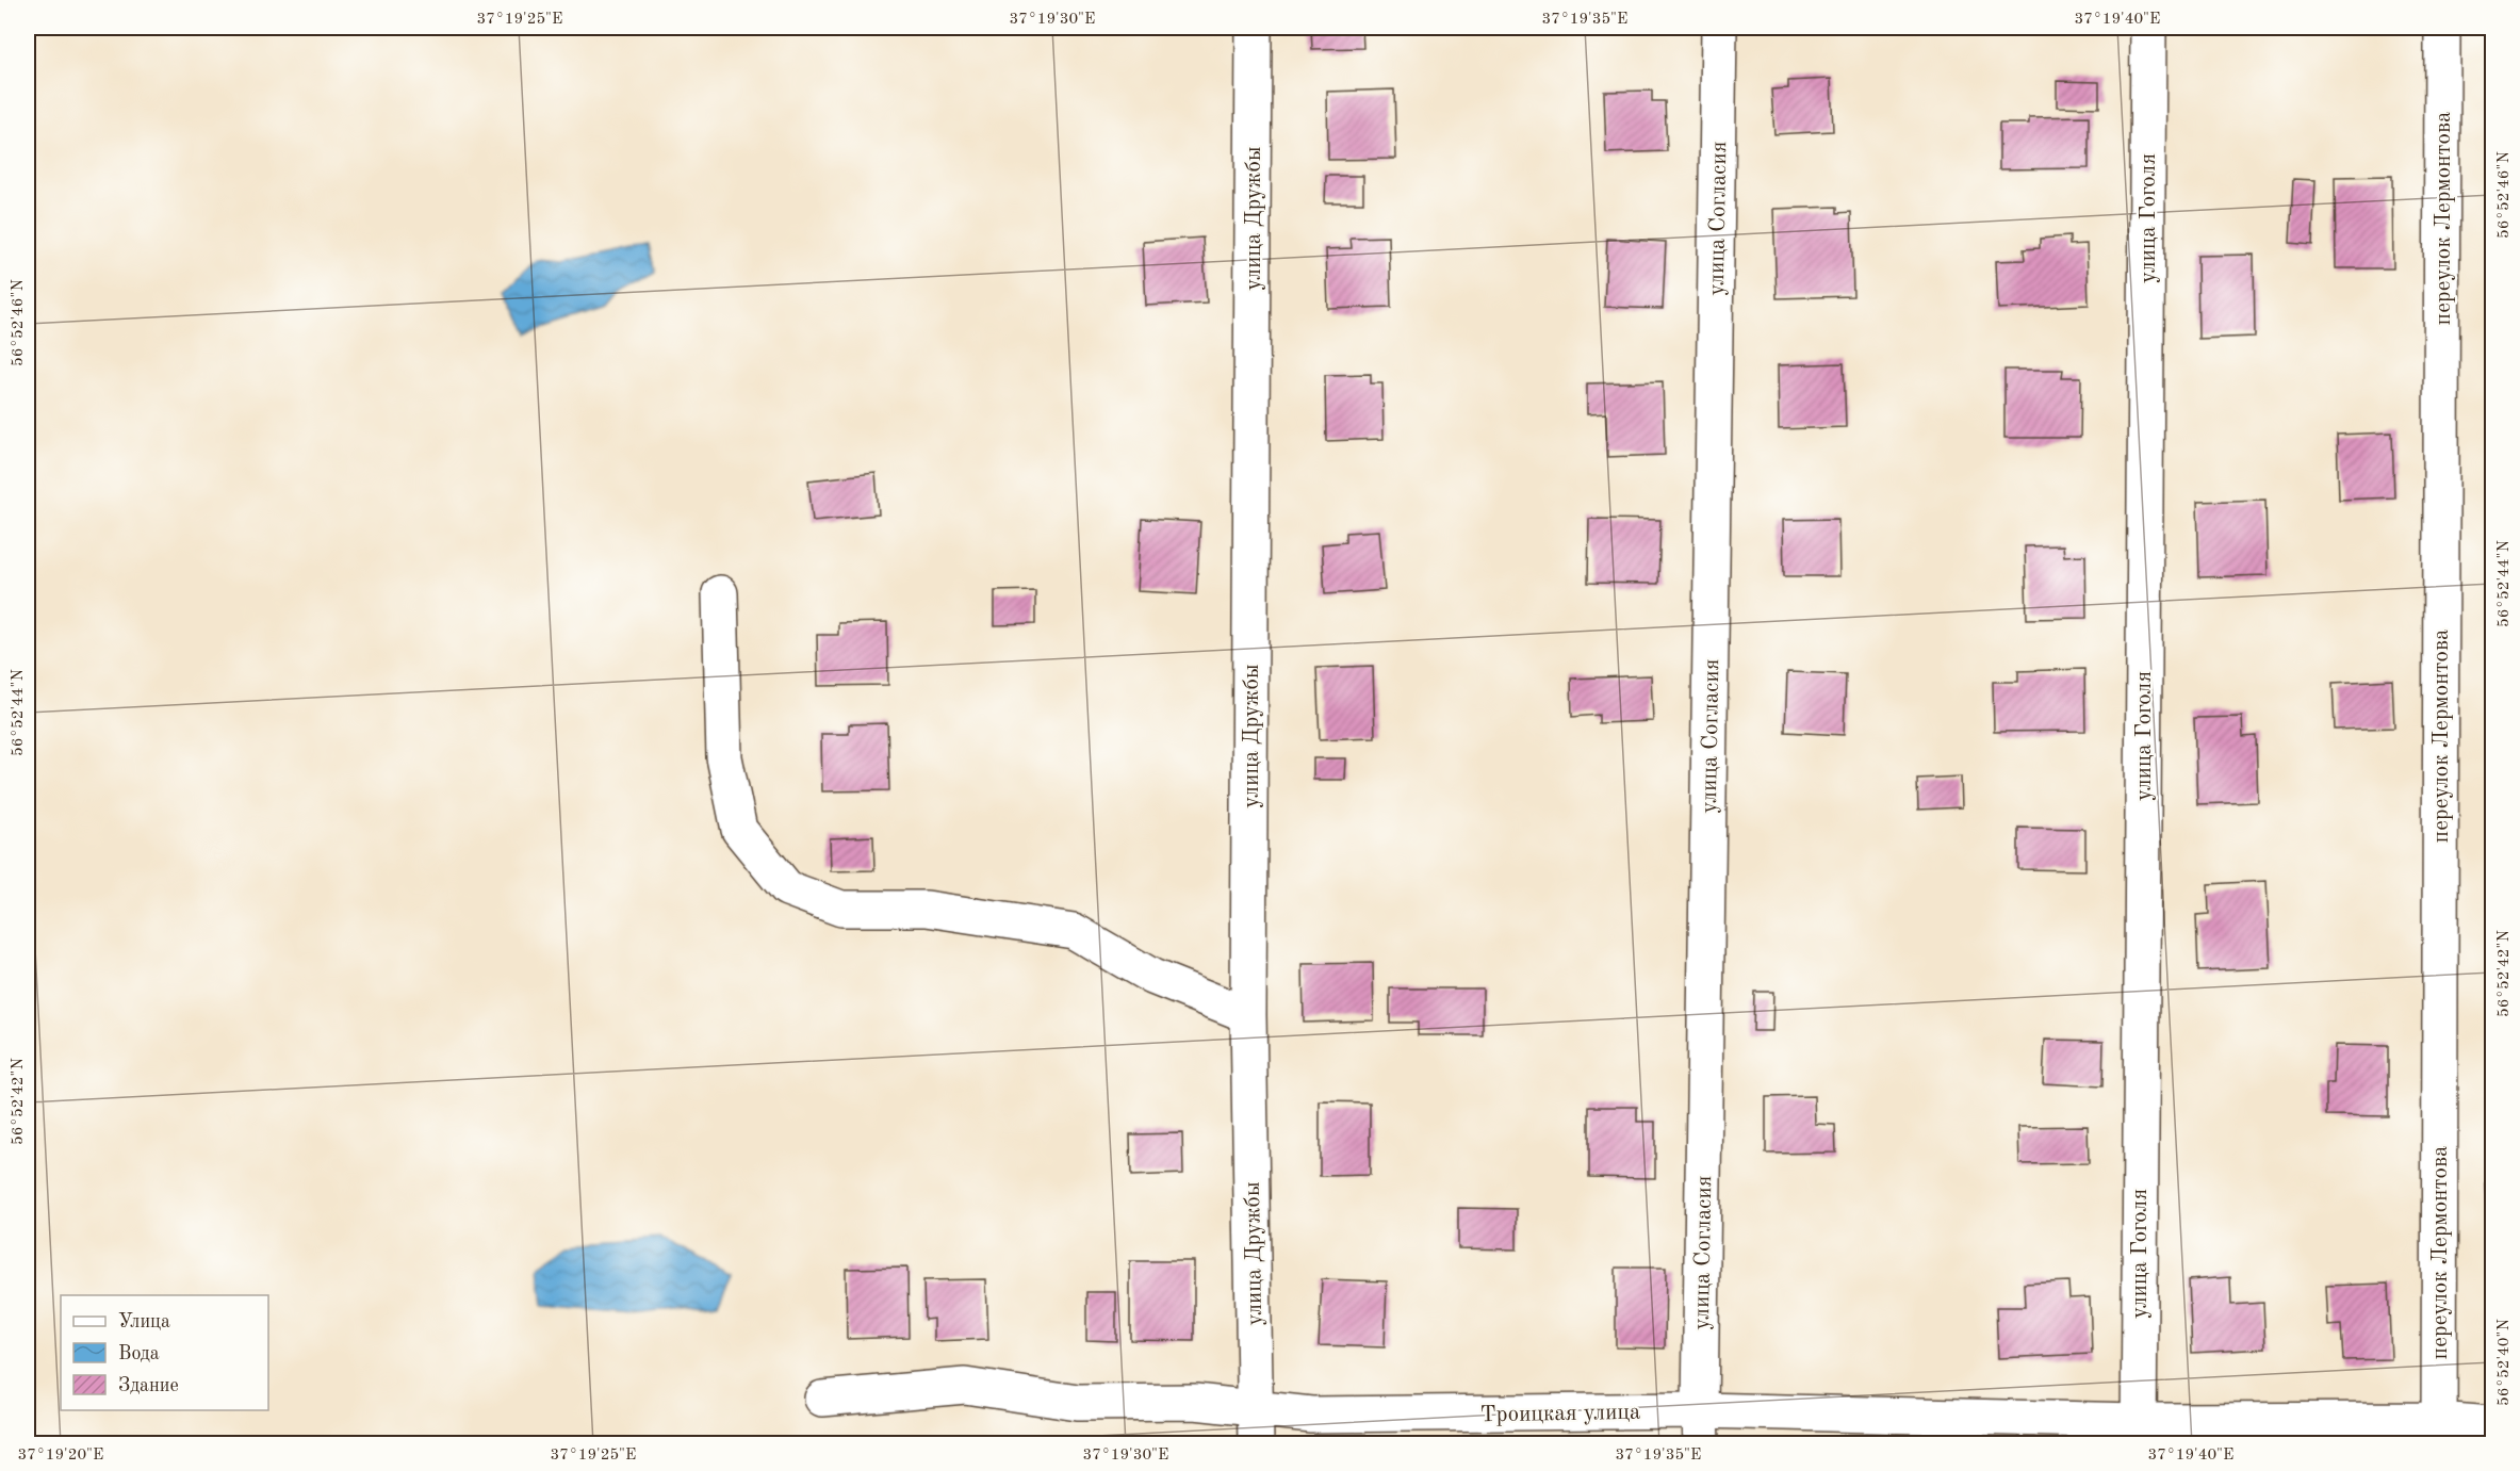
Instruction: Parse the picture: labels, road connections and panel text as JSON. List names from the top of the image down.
{
  "streets": {
    "street": [
      "улица Дружбы",
      "улица Согласия",
      "улица Гоголя",
      "переулок Лермонтова",
      "Троицкая улица"
    ]
  },
  "crossings": [
    ["улица Дружбы", "Троицкая улица"],
    ["улица Согласия", "Троицкая улица"],
    ["улица Гоголя", "Троицкая улица"],
    ["переулок Лермонтова", "Троицкая улица"]
  ],
  "legend": ["Улица", "Вода", "Здание"],
  "coordinates": [
    "37°19'25\"E",
    "37°19'30\"E",
    "37°19'35\"E",
    "37°19'40\"E",
    "56°52'46\"N",
    "56°52'44\"N",
    "56°52'42\"N",
    "56°52'40\"N",
    "37°19'20\"E"
  ]
}
